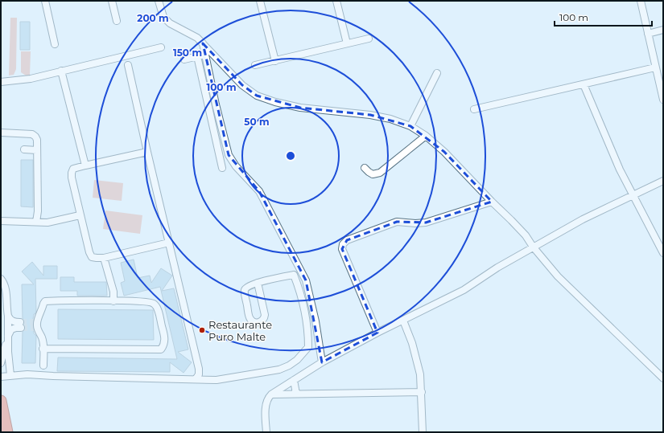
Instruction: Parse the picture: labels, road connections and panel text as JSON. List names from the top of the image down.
{
  "places": ["Restaurante Puro Malte"],
  "scale_bar": "100 m",
  "rings": [
    "200 m",
    "150 m",
    "100 m",
    "50 m"
  ]
}
